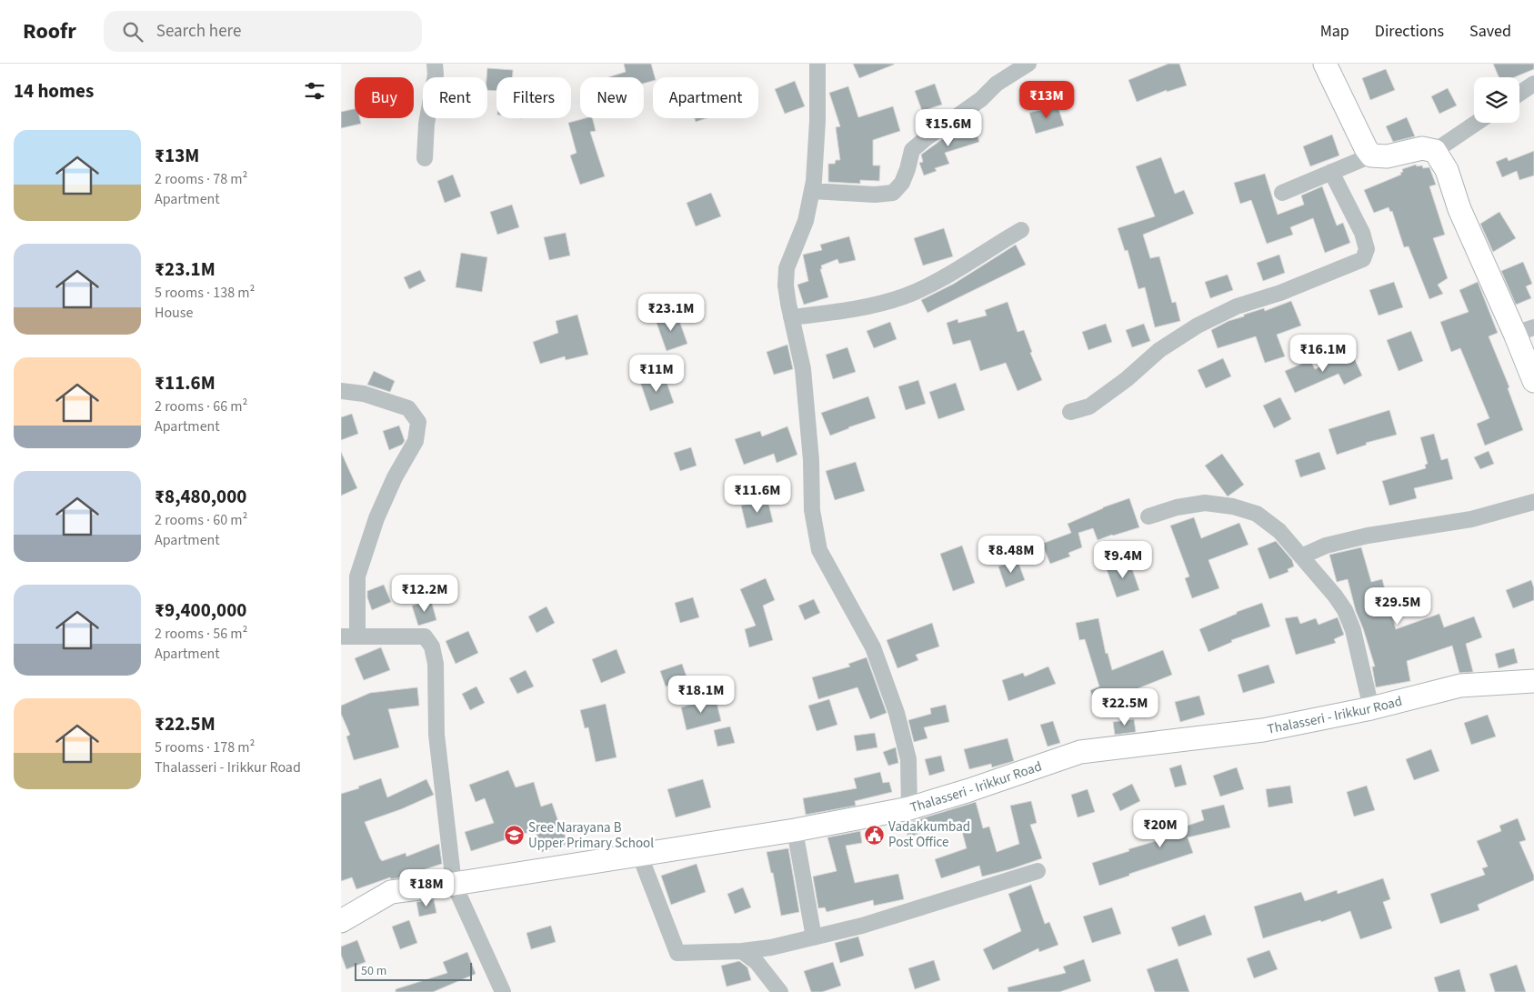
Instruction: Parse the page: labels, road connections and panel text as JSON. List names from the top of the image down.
{
  "streets": {
    "main road": ["Thalasseri - Irikkur Road"]
  },
  "places": {
    "public building": ["Vadakkumbad Post Office"],
    "school or university": ["Sree Narayana B Upper Primary School"]
  },
  "scale_bar": "50 m",
  "page": {
    "header": "Roofr",
    "search": "Search here",
    "nav": ["Map", "Directions", "Saved"],
    "heading": "14 homes",
    "chip": [
      "Buy",
      "Rent",
      "Filters",
      "New",
      "Apartment"
    ],
    "price": [
      "₹13M",
      "₹15.6M",
      "₹23.1M",
      "₹16.1M",
      "₹11M",
      "₹11.6M",
      "₹8.48M",
      "₹9.4M",
      "₹12.2M",
      "₹29.5M",
      "₹18.1M",
      "₹22.5M",
      "₹20M",
      "₹18M"
    ],
    "list": [
      {
        "name": "₹13M",
        "note": "2 rooms · 78 m² · Apartment"
      },
      {
        "name": "₹23.1M",
        "note": "5 rooms · 138 m² · House"
      },
      {
        "name": "₹11.6M",
        "note": "2 rooms · 66 m² · Apartment"
      },
      {
        "name": "₹8,480,000",
        "note": "2 rooms · 60 m² · Apartment"
      },
      {
        "name": "₹9,400,000",
        "note": "2 rooms · 56 m² · Apartment"
      },
      {
        "name": "₹22.5M",
        "note": "5 rooms · 178 m² · Thalasseri - Irikkur Road"
      }
    ],
    "scale": "50 m"
  }
}
